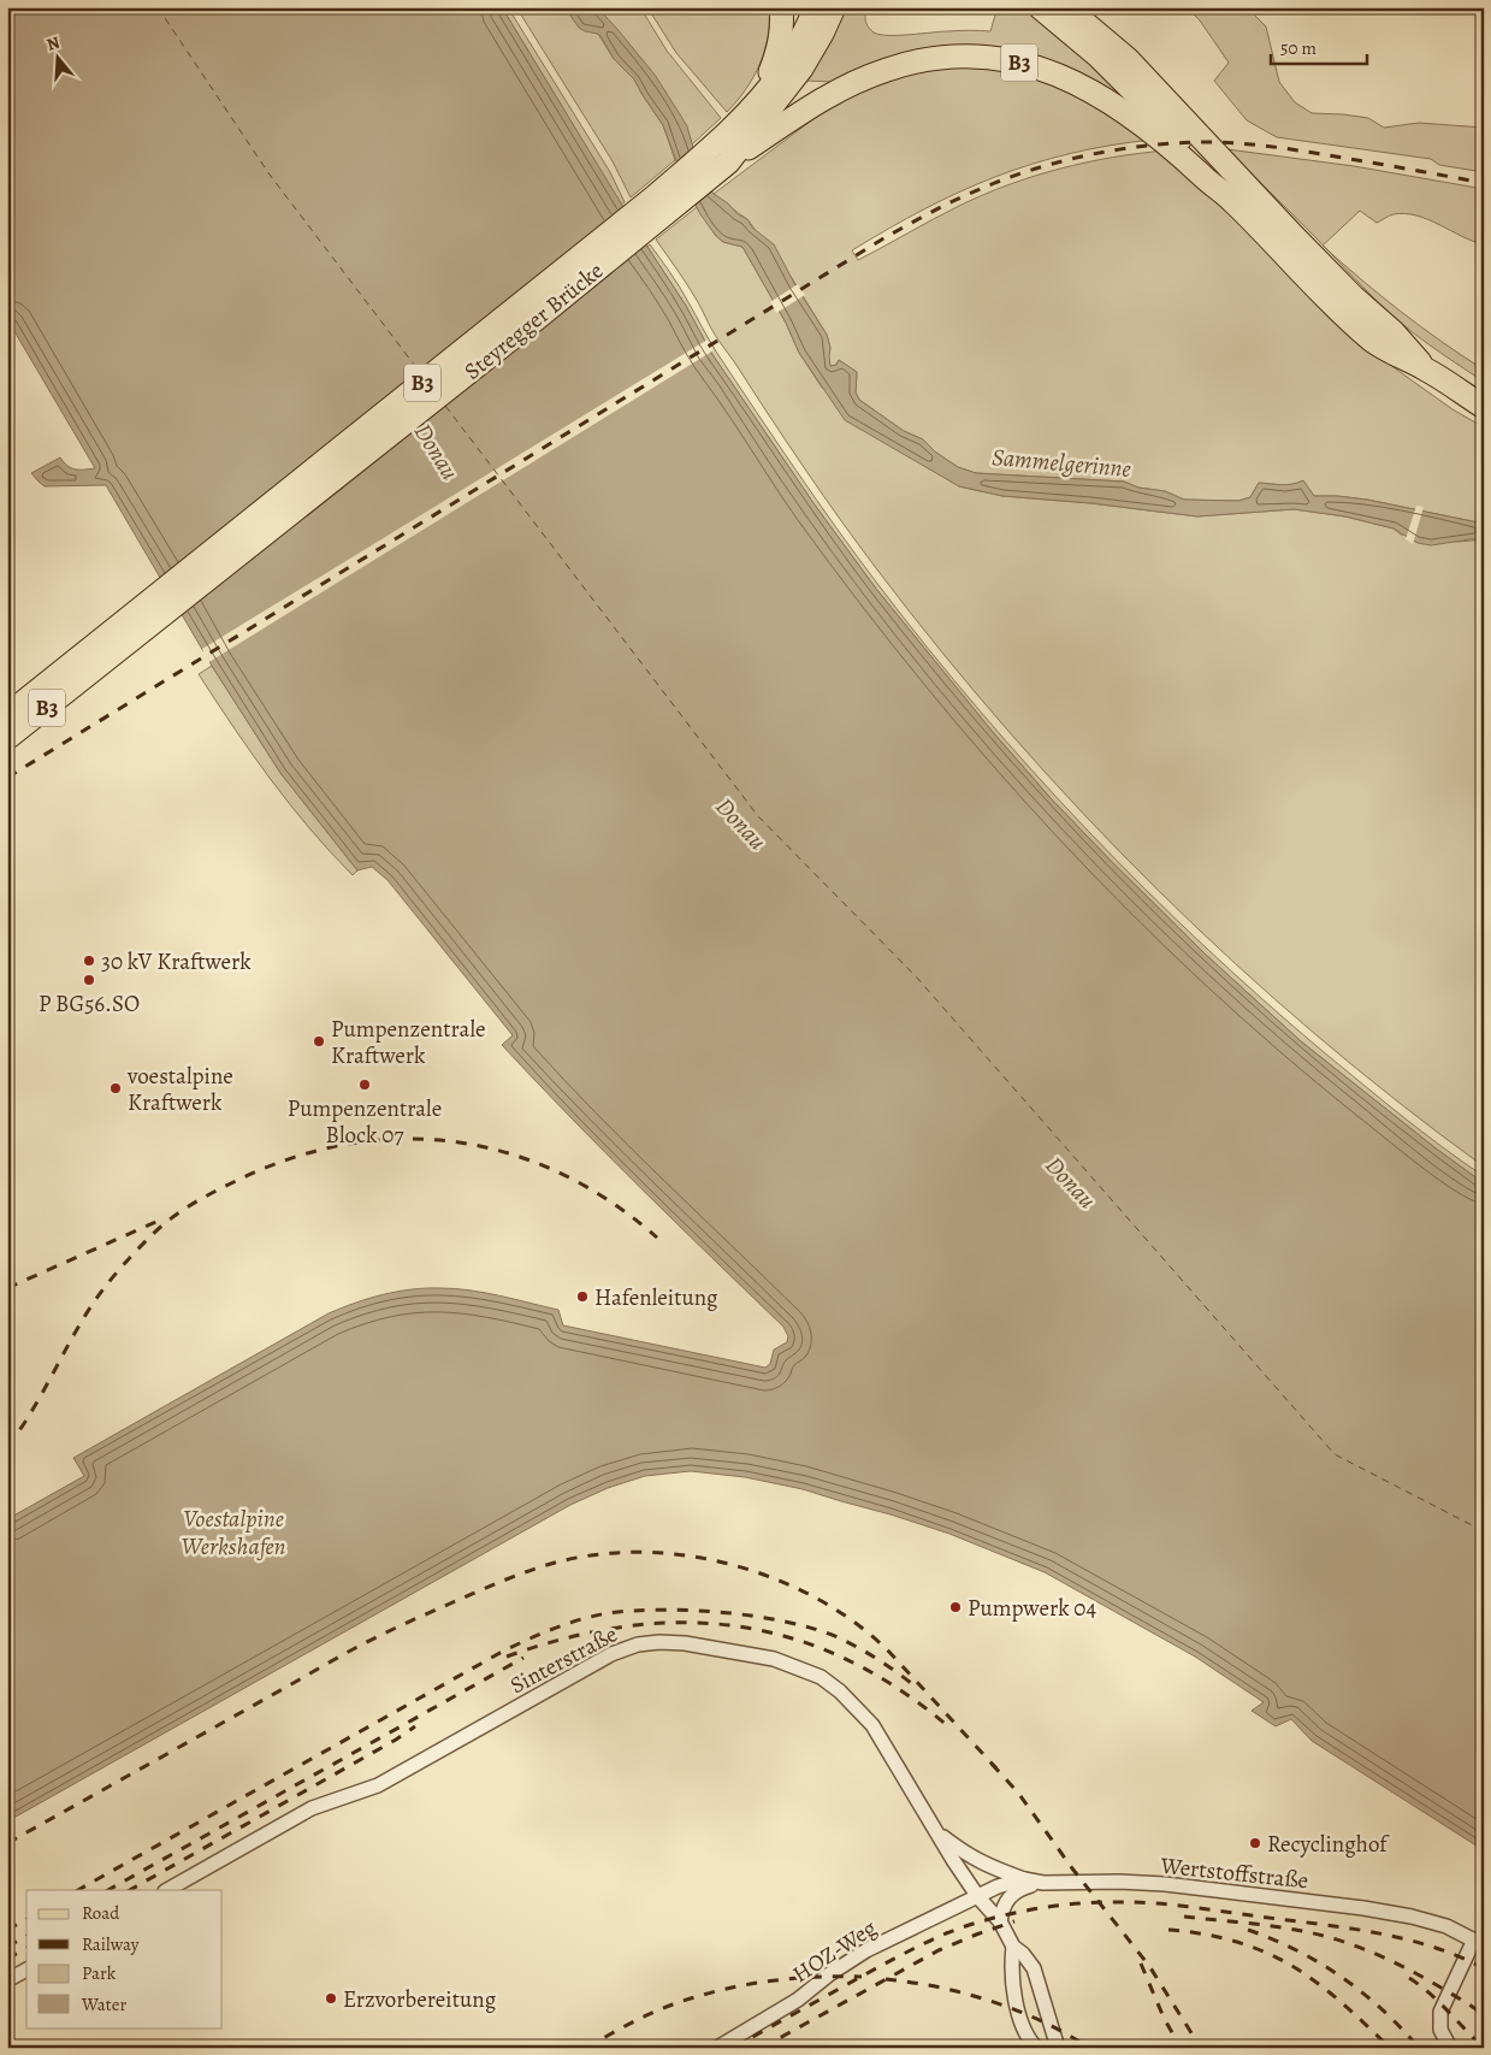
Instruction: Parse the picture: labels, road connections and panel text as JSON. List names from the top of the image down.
{
  "streets": {
    "main road": ["B3", "Steyregger Brücke"],
    "street": ["Sinterstraße", "Wertstoffstraße", "HOZ-Weg"]
  },
  "crossings": [
    ["B3", "Steyregger Brücke"],
    ["Sinterstraße", "Wertstoffstraße"],
    ["Sinterstraße", "HOZ-Weg"],
    ["Wertstoffstraße", "HOZ-Weg"]
  ],
  "water": ["Donau", "Sammelgerinne", "Voestalpine Werkshafen"],
  "places": [
    "30 kV Kraftwerk",
    "P BG56.SO",
    "Pumpenzentrale Kraftwerk",
    "Pumpenzentrale Block 07",
    "voestalpine Kraftwerk",
    "Hafenleitung",
    "Pumpwerk 04",
    "Recyclinghof",
    "Erzvorbereitung"
  ],
  "legend": [
    "Road",
    "Railway",
    "Park",
    "Water"
  ],
  "scale_bar": "50 m",
  "north": "top"
}
